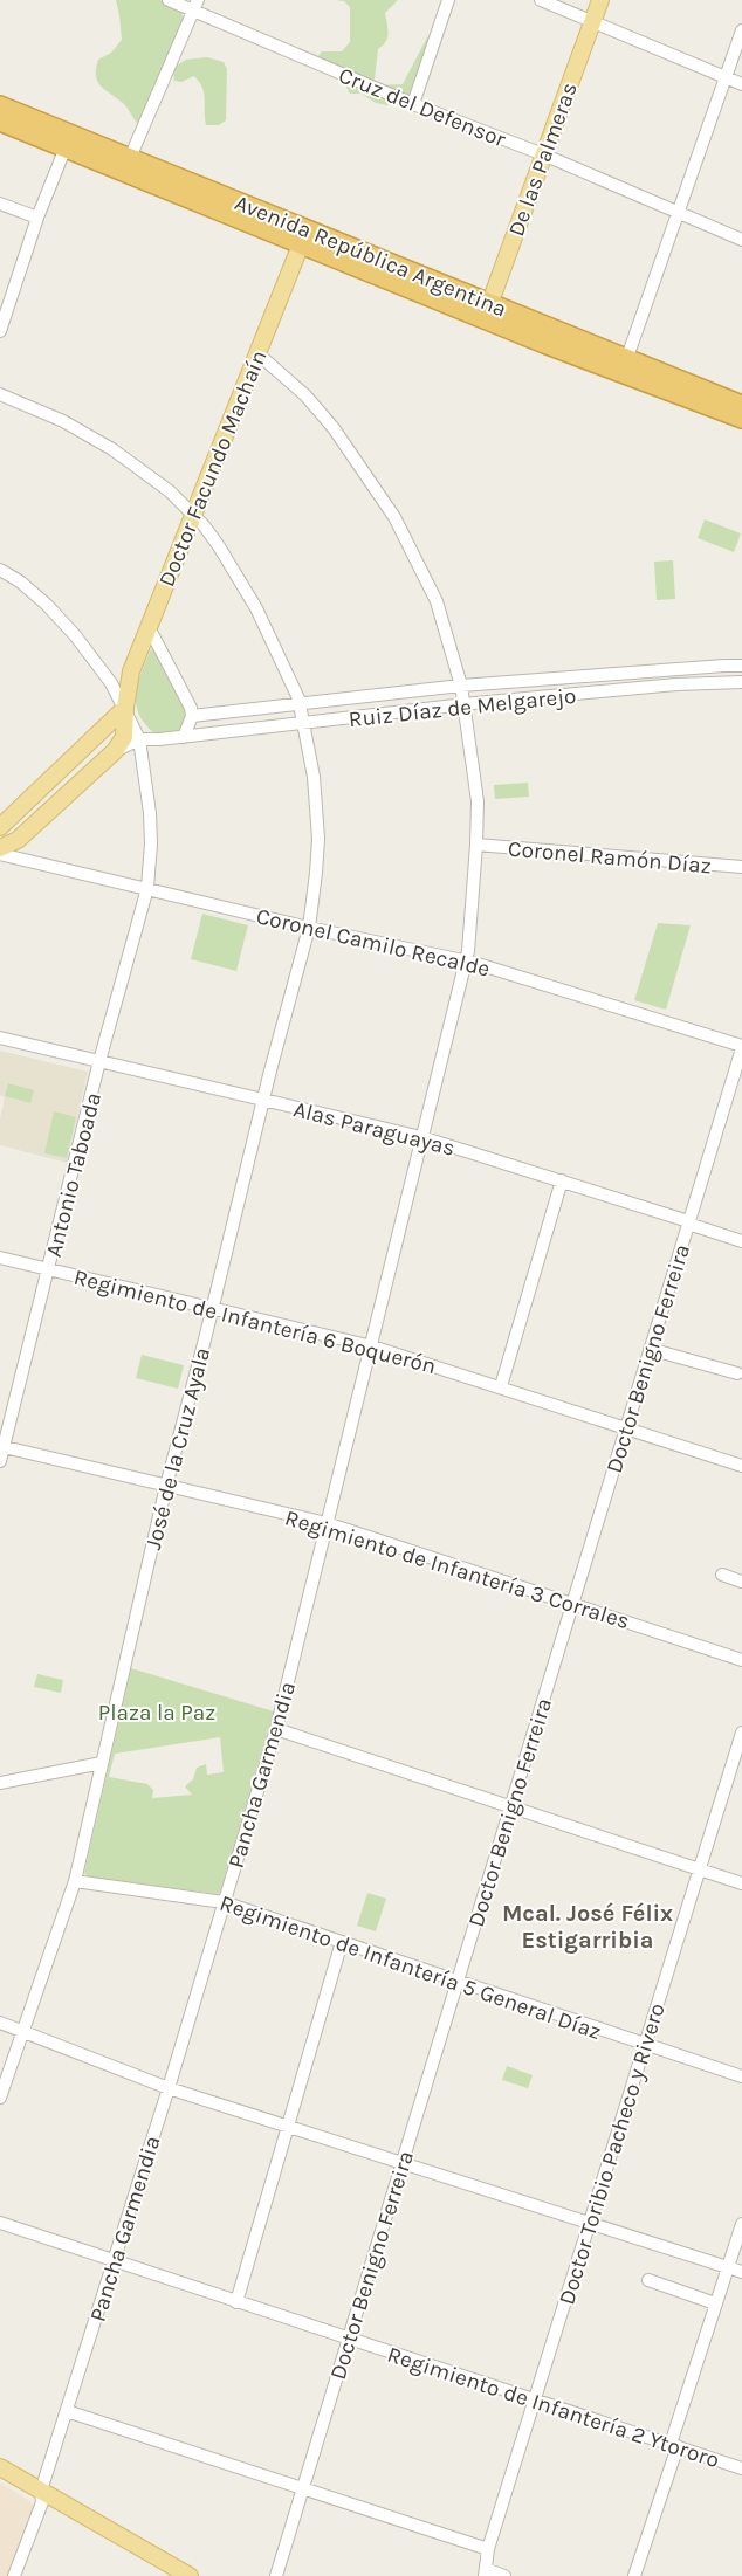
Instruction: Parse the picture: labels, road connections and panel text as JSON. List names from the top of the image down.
{
  "streets": {
    "highway": ["Avenida República Argentina"],
    "main road": ["De las Palmeras", "Doctor Facundo Machaín"],
    "street": [
      "Cruz del Defensor",
      "Ruiz Díaz de Melgarejo",
      "Coronel Ramón Díaz",
      "Coronel Camilo Recalde",
      "Alas Paraguayas",
      "Antonio Taboada",
      "Regimiento de Infantería 6 Boquerón",
      "Doctor Benigno Ferreira",
      "José de la Cruz Ayala",
      "Regimiento de Infantería 3 Corrales",
      "Pancha Garmendia",
      "Regimiento de Infantería 5 General Díaz",
      "Doctor Toribio Pacheco y Rivero",
      "Regimiento de Infantería 2 Ytororo"
    ]
  },
  "crossings": [
    ["Cruz del Defensor", "De las Palmeras"],
    ["De las Palmeras", "Avenida República Argentina"],
    ["Avenida República Argentina", "Doctor Facundo Machaín"],
    ["Doctor Facundo Machaín", "Ruiz Díaz de Melgarejo"],
    ["Doctor Facundo Machaín", "Antonio Taboada"],
    ["Doctor Facundo Machaín", "José de la Cruz Ayala"],
    ["Doctor Facundo Machaín", "Pancha Garmendia"],
    ["Ruiz Díaz de Melgarejo", "Antonio Taboada"],
    ["Ruiz Díaz de Melgarejo", "José de la Cruz Ayala"],
    ["Ruiz Díaz de Melgarejo", "Pancha Garmendia"],
    ["Coronel Ramón Díaz", "Pancha Garmendia"],
    ["Coronel Camilo Recalde", "Antonio Taboada"],
    ["Coronel Camilo Recalde", "Doctor Benigno Ferreira"],
    ["Coronel Camilo Recalde", "José de la Cruz Ayala"],
    ["Coronel Camilo Recalde", "Pancha Garmendia"],
    ["Alas Paraguayas", "Antonio Taboada"],
    ["Alas Paraguayas", "Doctor Benigno Ferreira"],
    ["Alas Paraguayas", "José de la Cruz Ayala"],
    ["Alas Paraguayas", "Pancha Garmendia"],
    ["Antonio Taboada", "Regimiento de Infantería 6 Boquerón"],
    ["Antonio Taboada", "Regimiento de Infantería 3 Corrales"],
    ["Regimiento de Infantería 6 Boquerón", "Doctor Benigno Ferreira"],
    ["Regimiento de Infantería 6 Boquerón", "José de la Cruz Ayala"],
    ["Regimiento de Infantería 6 Boquerón", "Pancha Garmendia"],
    ["Doctor Benigno Ferreira", "Regimiento de Infantería 3 Corrales"],
    ["Doctor Benigno Ferreira", "Regimiento de Infantería 5 General Díaz"],
    ["Doctor Benigno Ferreira", "Regimiento de Infantería 2 Ytororo"],
    ["José de la Cruz Ayala", "Regimiento de Infantería 3 Corrales"],
    ["José de la Cruz Ayala", "Regimiento de Infantería 5 General Díaz"],
    ["Regimiento de Infantería 3 Corrales", "Pancha Garmendia"],
    ["Pancha Garmendia", "Regimiento de Infantería 5 General Díaz"],
    ["Pancha Garmendia", "Regimiento de Infantería 2 Ytororo"],
    ["Regimiento de Infantería 5 General Díaz", "Doctor Toribio Pacheco y Rivero"],
    ["Doctor Toribio Pacheco y Rivero", "Regimiento de Infantería 2 Ytororo"]
  ],
  "districts": ["Mcal. José Félix Estigarribia"],
  "parks": ["Plaza la Paz"]
}
